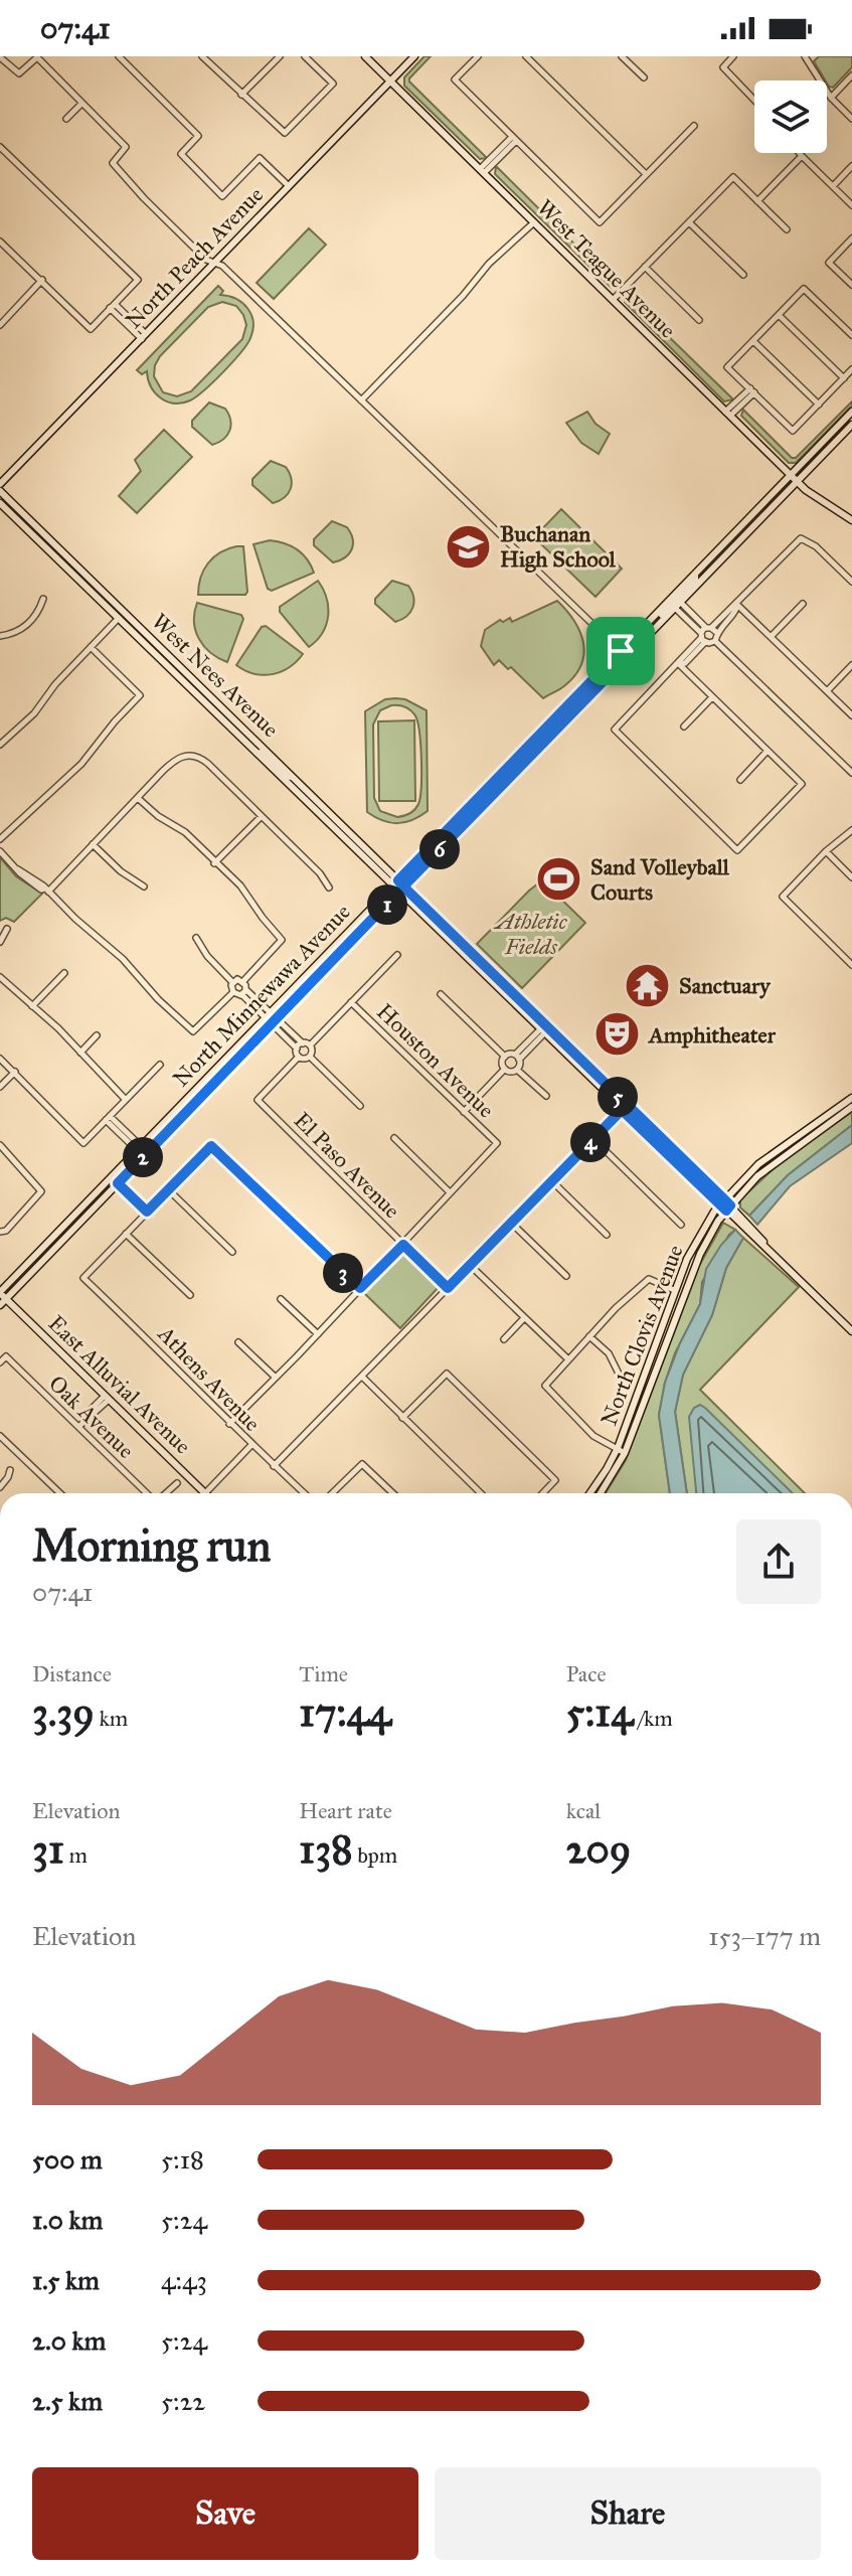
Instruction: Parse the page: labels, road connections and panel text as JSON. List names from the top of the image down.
{
  "streets": {
    "main road": [
      "North Peach Avenue",
      "West Teague Avenue",
      "West Nees Avenue",
      "North Minnewawa Avenue",
      "North Clovis Avenue",
      "East Alluvial Avenue"
    ],
    "street": [
      "Houston Avenue",
      "El Paso Avenue",
      "Athens Avenue",
      "Oak Avenue"
    ]
  },
  "crossings": [
    ["North Peach Avenue", "West Teague Avenue"],
    ["West Teague Avenue", "North Minnewawa Avenue"],
    ["West Nees Avenue", "North Minnewawa Avenue"],
    ["West Nees Avenue", "North Clovis Avenue"],
    ["North Minnewawa Avenue", "East Alluvial Avenue"]
  ],
  "parks": ["Athletic Fields"],
  "places": {
    "school or university": ["Buchanan High School"],
    "sports": ["Sand Volleyball Courts"],
    "temple": ["Sanctuary"],
    "theatre": ["Amphitheater"]
  },
  "page": {
    "status": "07:41",
    "pins": [
      "6",
      "1",
      "5",
      "4",
      "2",
      "3"
    ],
    "heading": ["Morning run", "07:41"],
    "stats": [
      ["Distance", "3.39 km"],
      ["Time", "17:44"],
      ["Pace", "5:14 /km"],
      ["Elevation", "31 m"],
      ["Heart rate", "138 bpm"],
      ["kcal", "209"]
    ],
    "chart": ["Elevation", "153–177 m"],
    "list": [
      {
        "name": "500 m",
        "note": "5:18"
      },
      {
        "name": "1.0 km",
        "note": "5:24"
      },
      {
        "name": "1.5 km",
        "note": "4:43"
      },
      {
        "name": "2.0 km",
        "note": "5:24"
      },
      {
        "name": "2.5 km",
        "note": "5:22"
      }
    ],
    "buttons": ["Save", "Share"]
  }
}
